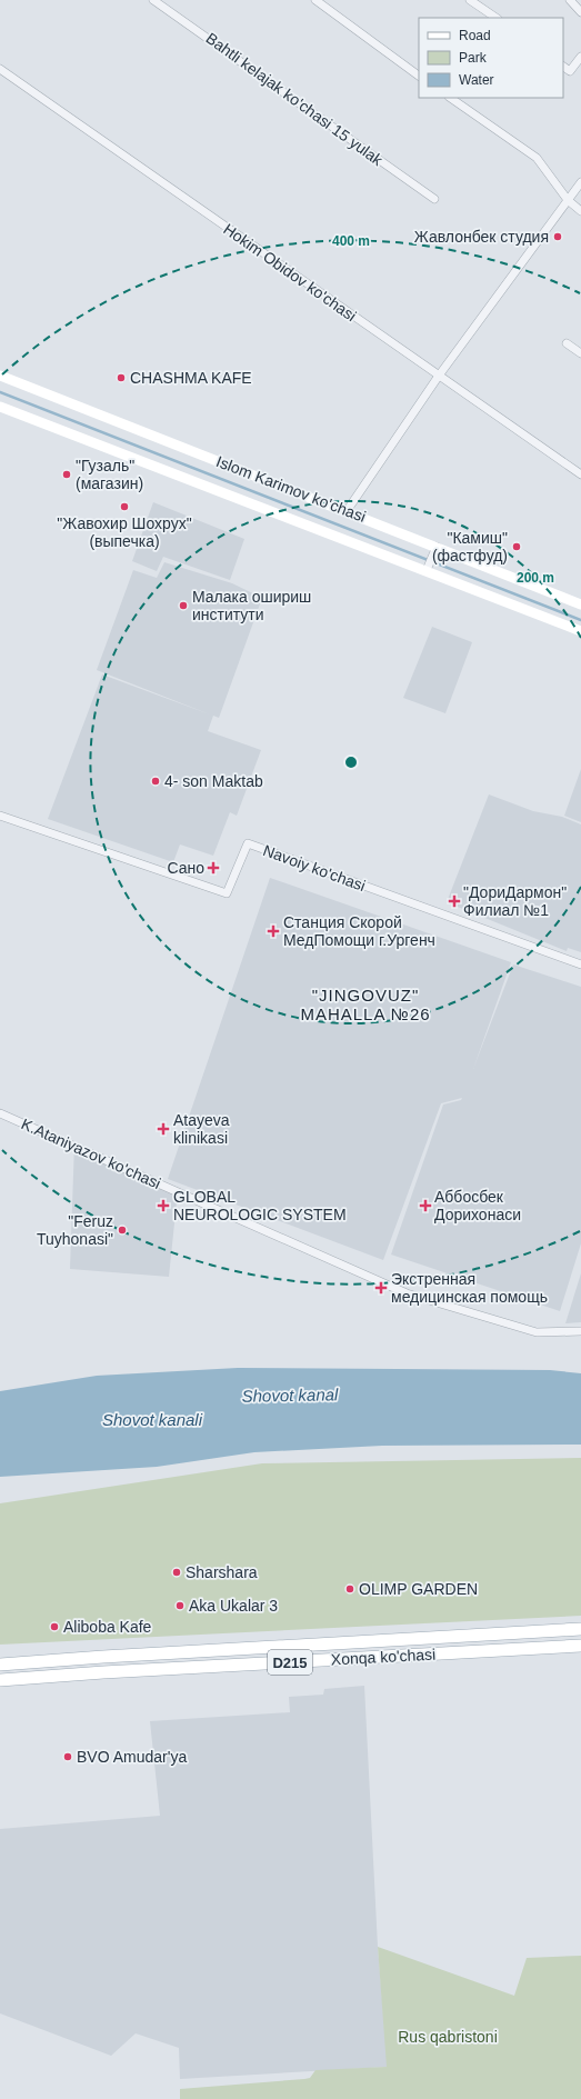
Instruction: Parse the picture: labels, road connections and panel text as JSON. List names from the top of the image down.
{
  "streets": {
    "main road": ["Islom Karimov ko'chasi", "Xonqa ko'chasi", "D215"],
    "street": [
      "Bahtli kelajak ko'chasi 15 yulak",
      "Hokim Obidov ko'chasi",
      "Navoiy ko'chasi",
      "K.Ataniyazov ko'chasi"
    ]
  },
  "districts": ["\"JINGOVUZ\" MAHALLA №26"],
  "water": ["Shovot kanal", "Shovot kanali"],
  "parks": ["Rus qabristoni"],
  "places": {
    "other": [
      "Жавлонбек студия",
      "CHASHMA KAFE",
      "\"Гузаль\" (магазин)",
      "\"Жавохир Шохрух\" (выпечка)",
      "\"Камиш\" (фастфуд)",
      "Малака ошириш институти",
      "4- son Maktab",
      "\"Feruz Tuyhonasi\"",
      "Sharshara",
      "OLIMP GARDEN",
      "Aka Ukalar 3",
      "Aliboba Kafe",
      "BVO Amudar'ya"
    ],
    "health": [
      "Сано",
      "\"ДориДармон\" Филиал №1",
      "Станция Скорой МедПомощи г.Ургенч",
      "Atayeva klinikasi",
      "GLOBAL NEUROLOGIC SYSTEM",
      "Аббосбек Дорихонаси",
      "Экстренная медицинская помощь"
    ]
  },
  "legend": ["Road", "Park", "Water"],
  "rings": ["400 m", "200 m"]
}
